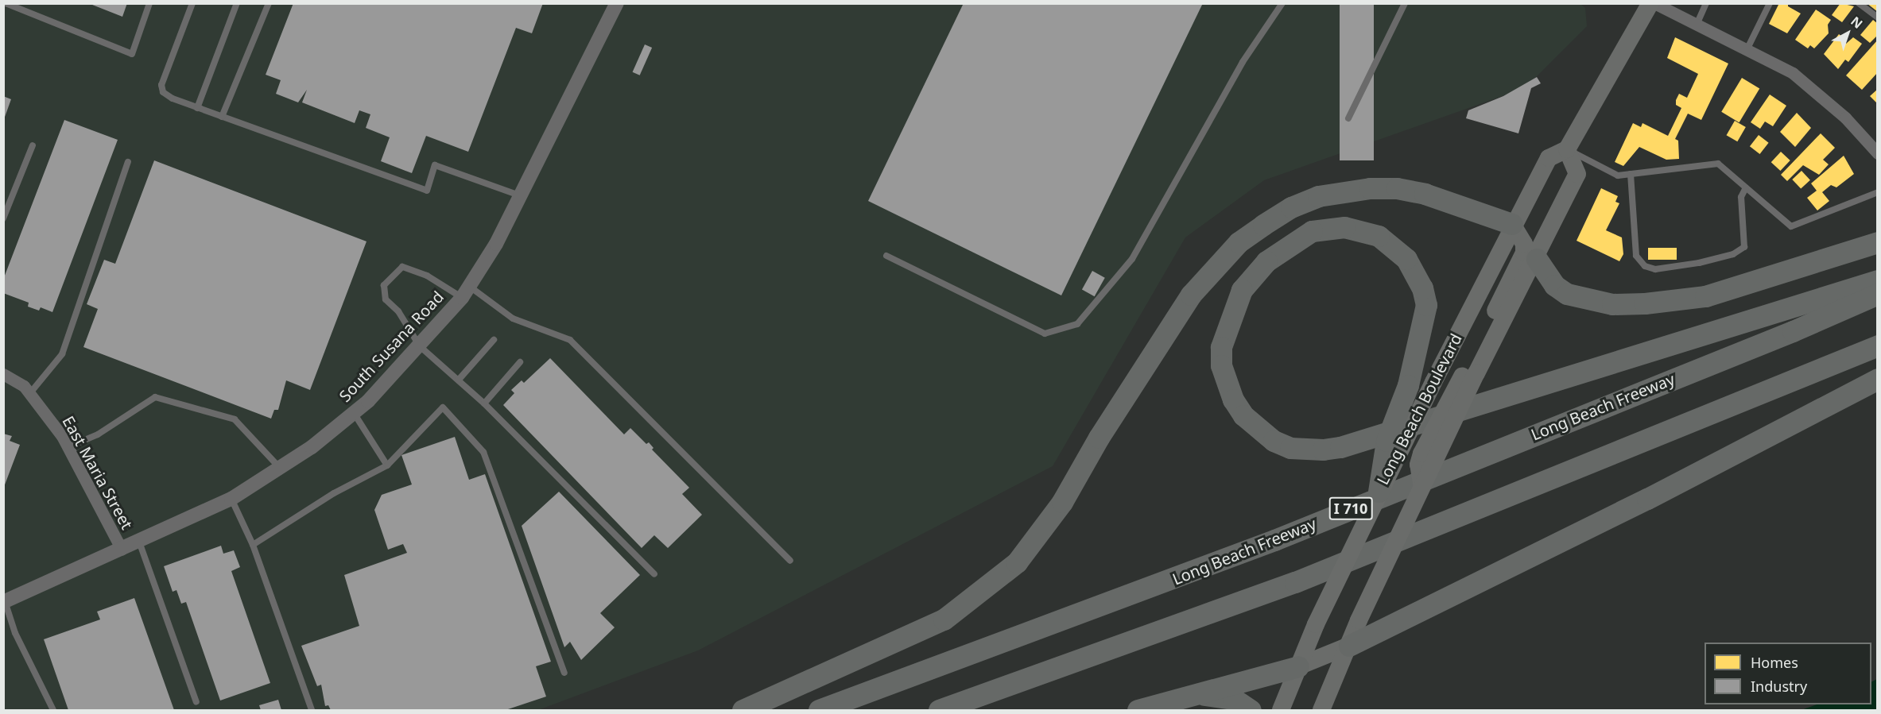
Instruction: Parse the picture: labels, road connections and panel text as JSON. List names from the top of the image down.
{
  "streets": {
    "highway": ["Long Beach Freeway", "I 710"],
    "main road": ["Long Beach Boulevard"],
    "street": ["South Susana Road", "East Maria Street"]
  },
  "crossings": [
    ["South Susana Road", "East Maria Street"]
  ],
  "legend": ["Homes", "Industry"],
  "north": "top right"
}
